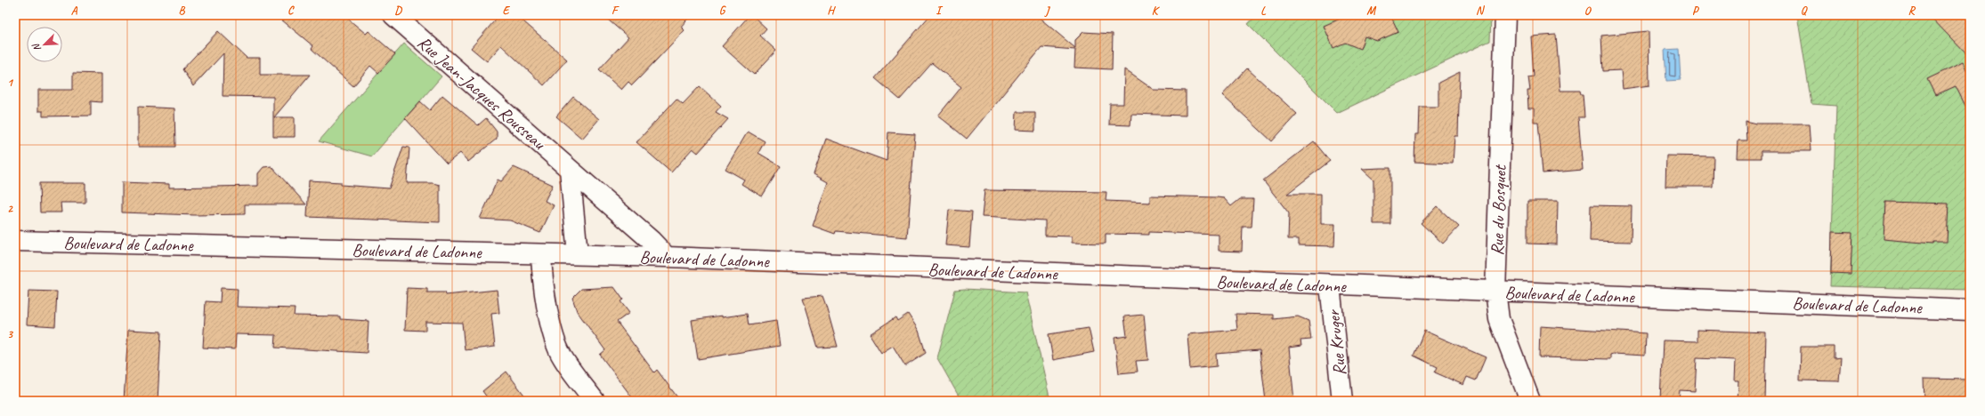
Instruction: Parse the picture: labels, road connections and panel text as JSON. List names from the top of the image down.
{
  "streets": {
    "street": [
      "Rue Jean-Jacques Rousseau",
      "Rue du Bosquet",
      "Boulevard de Ladonne",
      "Rue Kruger"
    ]
  },
  "crossings": [
    ["Rue Jean-Jacques Rousseau", "Boulevard de Ladonne"],
    ["Rue du Bosquet", "Boulevard de Ladonne"],
    ["Boulevard de Ladonne", "Rue Kruger"]
  ],
  "north": "bottom left",
  "grid": {
    "columns": [
      "A",
      "B",
      "C",
      "D",
      "E",
      "F",
      "G",
      "H",
      "I",
      "J",
      "K",
      "L",
      "M",
      "N",
      "O",
      "P",
      "Q",
      "R"
    ],
    "rows": ["1", "2", "3"]
  }
}
